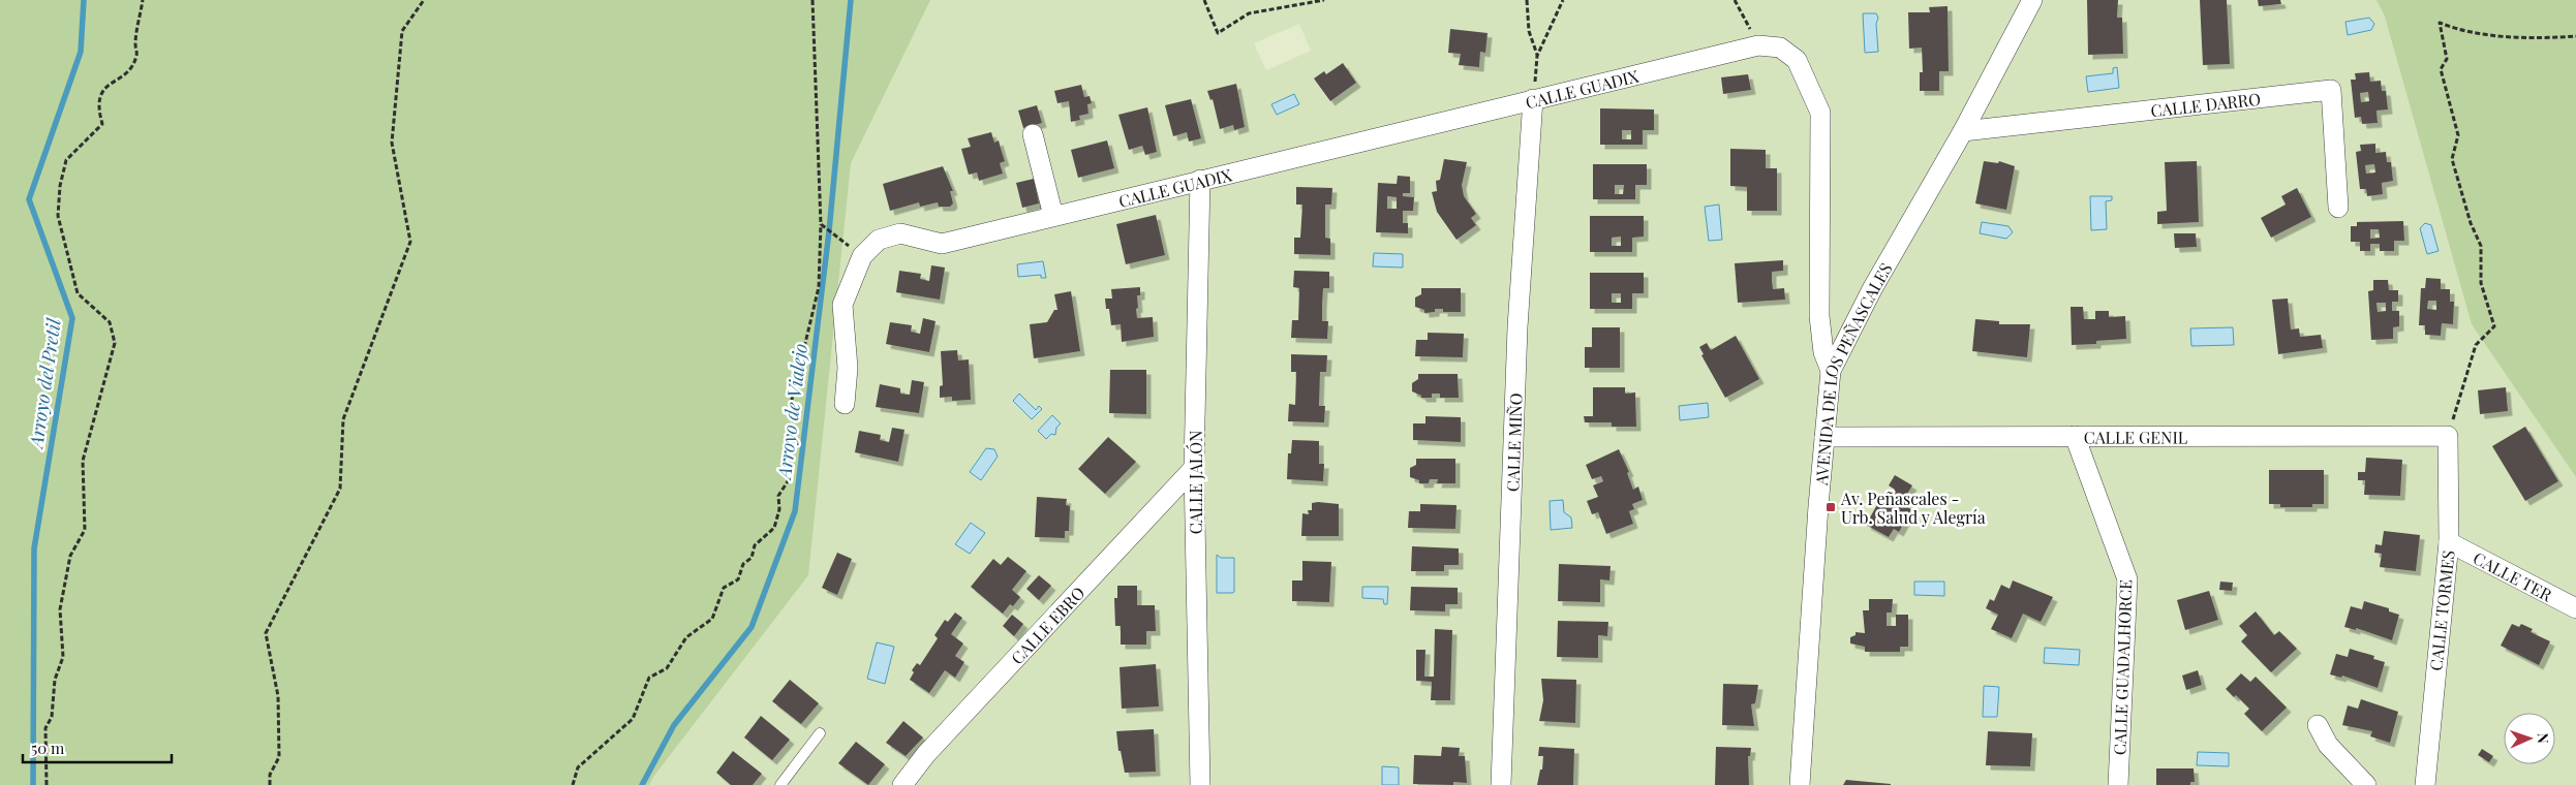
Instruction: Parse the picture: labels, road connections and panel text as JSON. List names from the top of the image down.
{
  "streets": {
    "street": [
      "CALLE GUADIX",
      "CALLE DARRO",
      "AVENIDA DE LOS PEÑASCALES",
      "CALLE GENIL",
      "CALLE MIÑO",
      "CALLE JALÓN",
      "CALLE TER",
      "CALLE TORMES",
      "CALLE EBRO",
      "CALLE GUADALHORCE"
    ]
  },
  "crossings": [
    ["CALLE GUADIX", "AVENIDA DE LOS PEÑASCALES"],
    ["CALLE GUADIX", "CALLE MIÑO"],
    ["CALLE GUADIX", "CALLE JALÓN"],
    ["CALLE DARRO", "AVENIDA DE LOS PEÑASCALES"],
    ["AVENIDA DE LOS PEÑASCALES", "CALLE GENIL"],
    ["CALLE GENIL", "CALLE TORMES"],
    ["CALLE GENIL", "CALLE GUADALHORCE"],
    ["CALLE JALÓN", "CALLE EBRO"],
    ["CALLE TER", "CALLE TORMES"]
  ],
  "water": ["Arroyo del Pretil", "Arroyo de Vialejo"],
  "places": {
    "transit": ["Av. Peñascales - Urb. Salud y Alegría"]
  },
  "scale_bar": "50 m",
  "north": "right"
}
